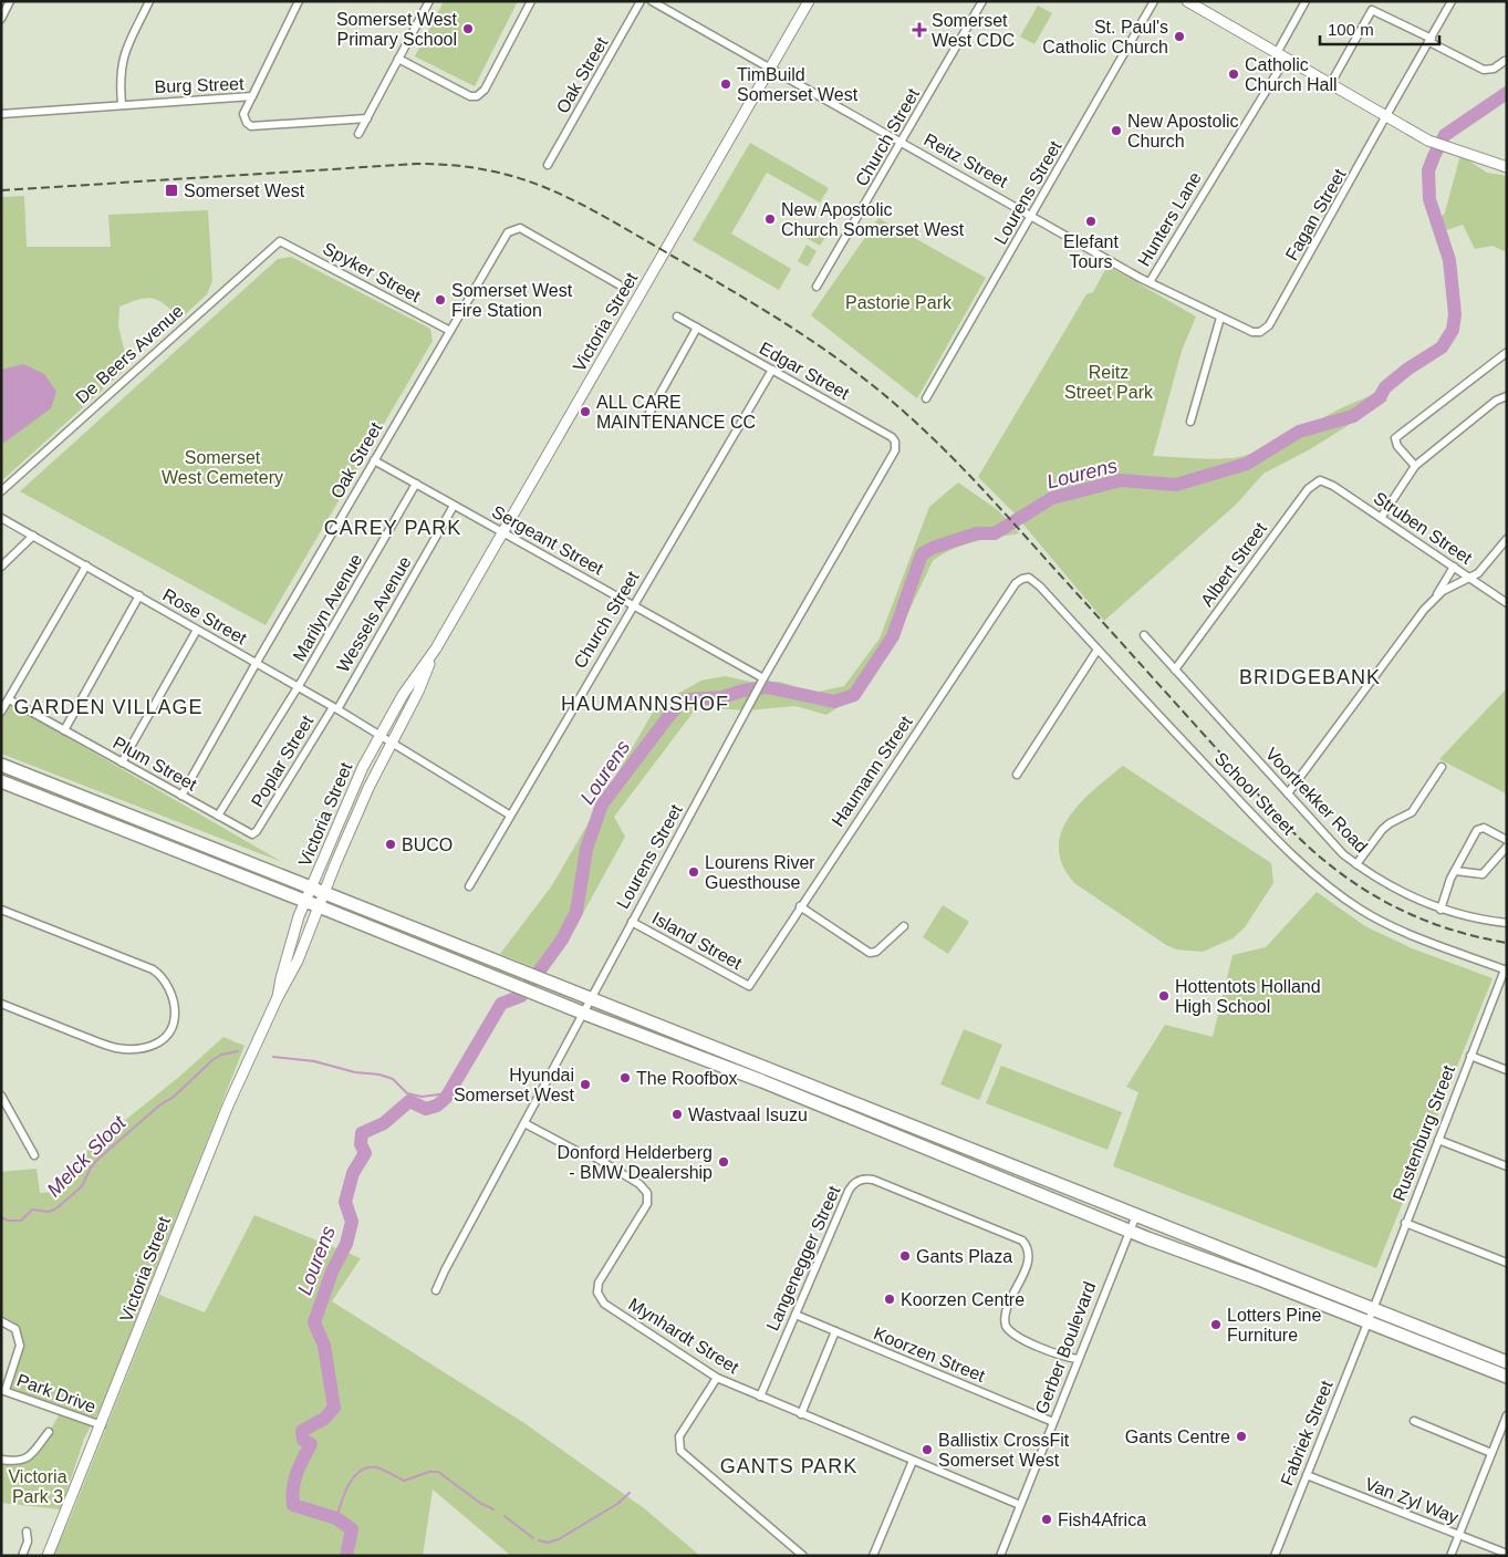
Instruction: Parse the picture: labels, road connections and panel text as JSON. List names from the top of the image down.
{
  "streets": {
    "main road": ["Victoria Street"],
    "street": [
      "Oak Street",
      "Burg Street",
      "Church Street",
      "Reitz Street",
      "Lourens Street",
      "Fagan Street",
      "Hunters Lane",
      "Spyker Street",
      "De Beers Avenue",
      "Edgar Street",
      "Struben Street",
      "Sergeant Street",
      "Albert Street",
      "Marilyn Avenue",
      "Wessels Avenue",
      "Rose Street",
      "Poplar Street",
      "Plum Street",
      "Haumann Street",
      "School Street",
      "Voortrekker Road",
      "Island Street",
      "Rustenburg Street",
      "Langenegger Street",
      "Mynhardt Street",
      "Gerber Boulevard",
      "Koorzen Street",
      "Park Drive",
      "Fabriek Street",
      "Van Zyl Way"
    ]
  },
  "crossings": [
    ["Oak Street", "Spyker Street"],
    ["Oak Street", "Sergeant Street"],
    ["Oak Street", "Rose Street"],
    ["Oak Street", "Plum Street"],
    ["Church Street", "Reitz Street"],
    ["Church Street", "Edgar Street"],
    ["Church Street", "Sergeant Street"],
    ["Church Street", "Rose Street"],
    ["Reitz Street", "Lourens Street"],
    ["Reitz Street", "Fagan Street"],
    ["Reitz Street", "Hunters Lane"],
    ["Reitz Street", "Victoria Street"],
    ["Lourens Street", "Edgar Street"],
    ["Lourens Street", "Sergeant Street"],
    ["Lourens Street", "Island Street"],
    ["Lourens Street", "Mynhardt Street"],
    ["Spyker Street", "De Beers Avenue"],
    ["Victoria Street", "Sergeant Street"],
    ["Victoria Street", "Rose Street"],
    ["Victoria Street", "Park Drive"],
    ["Struben Street", "Albert Street"],
    ["Sergeant Street", "Marilyn Avenue"],
    ["Sergeant Street", "Wessels Avenue"],
    ["Albert Street", "Voortrekker Road"],
    ["Marilyn Avenue", "Rose Street"],
    ["Marilyn Avenue", "Plum Street"],
    ["Wessels Avenue", "Rose Street"],
    ["Wessels Avenue", "Poplar Street"],
    ["Rose Street", "Poplar Street"],
    ["Poplar Street", "Plum Street"],
    ["Haumann Street", "School Street"],
    ["Haumann Street", "Island Street"],
    ["School Street", "Rustenburg Street"],
    ["Rustenburg Street", "Fabriek Street"],
    ["Langenegger Street", "Mynhardt Street"],
    ["Langenegger Street", "Gerber Boulevard"],
    ["Langenegger Street", "Koorzen Street"],
    ["Mynhardt Street", "Gerber Boulevard"],
    ["Gerber Boulevard", "Koorzen Street"],
    ["Fabriek Street", "Van Zyl Way"]
  ],
  "districts": [
    "CAREY PARK",
    "BRIDGEBANK",
    "HAUMANNSHOF",
    "GARDEN VILLAGE",
    "GANTS PARK"
  ],
  "water": ["Lourens", "Melck Sloot"],
  "parks": [
    "Pastorie Park",
    "Reitz Street Park",
    "Somerset West Cemetery",
    "Victoria Park 3"
  ],
  "places": {
    "other": [
      "Somerset West Primary School",
      "St. Paul's Catholic Church",
      "Catholic Church Hall",
      "TimBuild Somerset West",
      "New Apostolic Church",
      "New Apostolic Church Somerset West",
      "Elefant Tours",
      "Somerset West Fire Station",
      "ALL CARE MAINTENANCE CC",
      "BUCO",
      "Lourens River Guesthouse",
      "Hottentots Holland High School",
      "The Roofbox",
      "Hyundai Somerset West",
      "Wastvaal Isuzu",
      "Donford Helderberg - BMW Dealership",
      "Gants Plaza",
      "Koorzen Centre",
      "Lotters Pine Furniture",
      "Gants Centre",
      "Ballistix CrossFit Somerset West",
      "Fish4Africa"
    ],
    "health": ["Somerset West CDC"],
    "transit": ["Somerset West"]
  },
  "scale_bar": "100 m"
}
